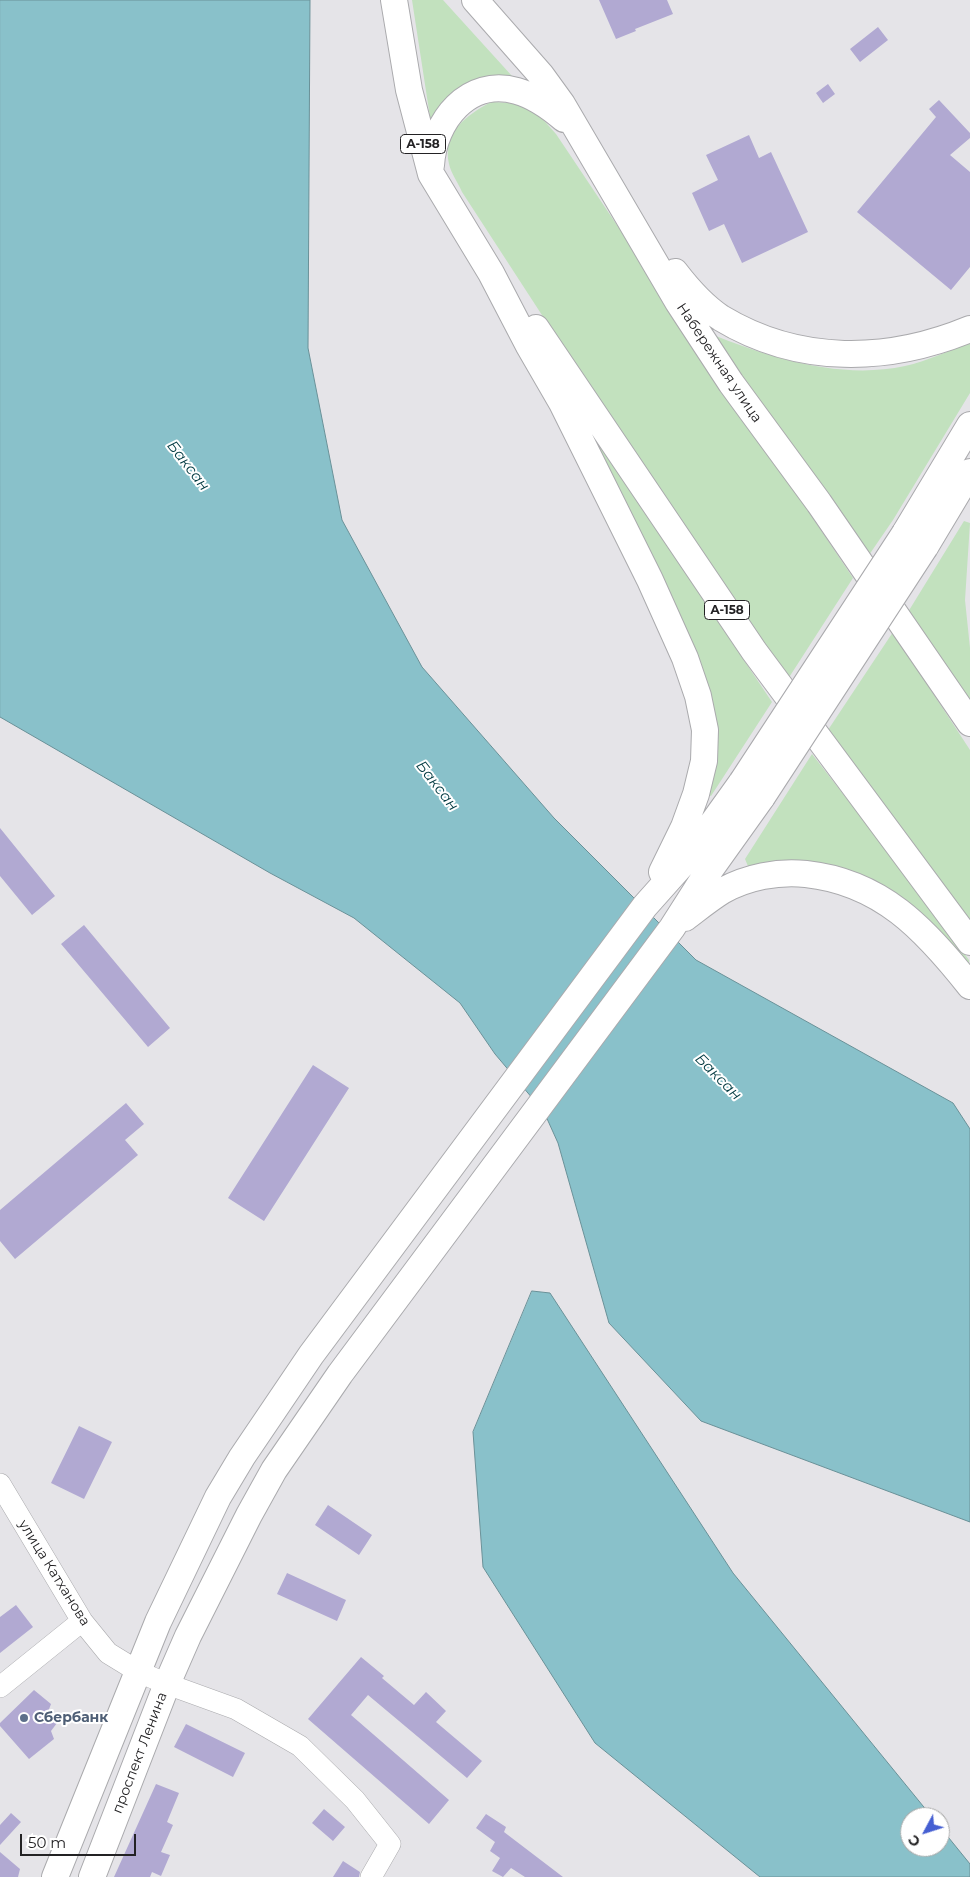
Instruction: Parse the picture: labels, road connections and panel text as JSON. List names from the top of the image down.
{
  "streets": {
    "main road": ["А-158", "Набережная улица", "проспект Ленина"],
    "street": ["улица Катханова"]
  },
  "crossings": [
    ["улица Катханова", "проспект Ленина"]
  ],
  "water": ["Баксан"],
  "places": ["Сбербанк"],
  "scale_bar": "50 m",
  "north": "bottom left"
}
